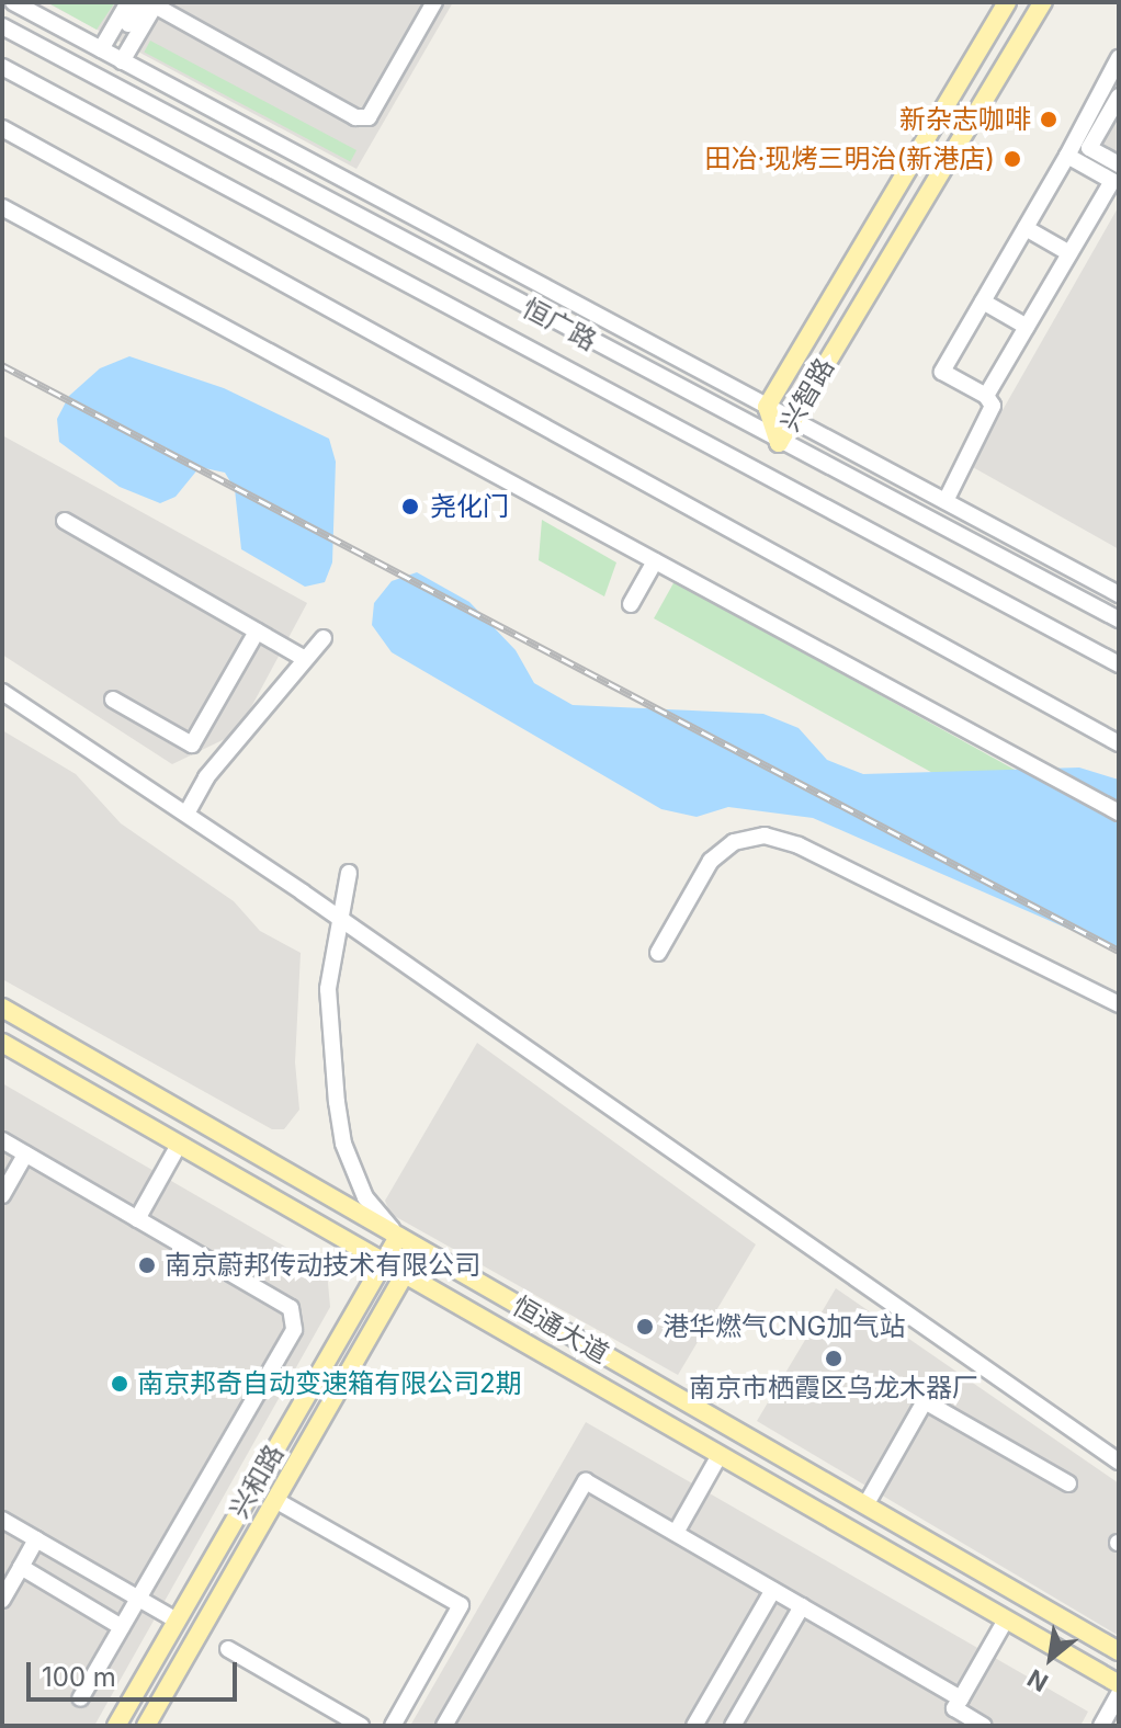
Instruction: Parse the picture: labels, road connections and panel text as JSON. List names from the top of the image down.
{
  "streets": {
    "main road": ["兴智路", "恒通大道", "兴和路"],
    "street": ["恒广路"]
  },
  "crossings": [
    ["恒广路", "兴智路"],
    ["恒通大道", "兴和路"]
  ],
  "places": [
    "新杂志咖啡",
    "田冶·现烤三明治(新港店)",
    "尧化门",
    "南京蔚邦传动技术有限公司",
    "港华燃气CNG加气站",
    "南京市栖霞区乌龙木器厂",
    "南京邦奇自动变速箱有限公司2期"
  ],
  "scale_bar": "100 m",
  "north": "bottom left"
}
